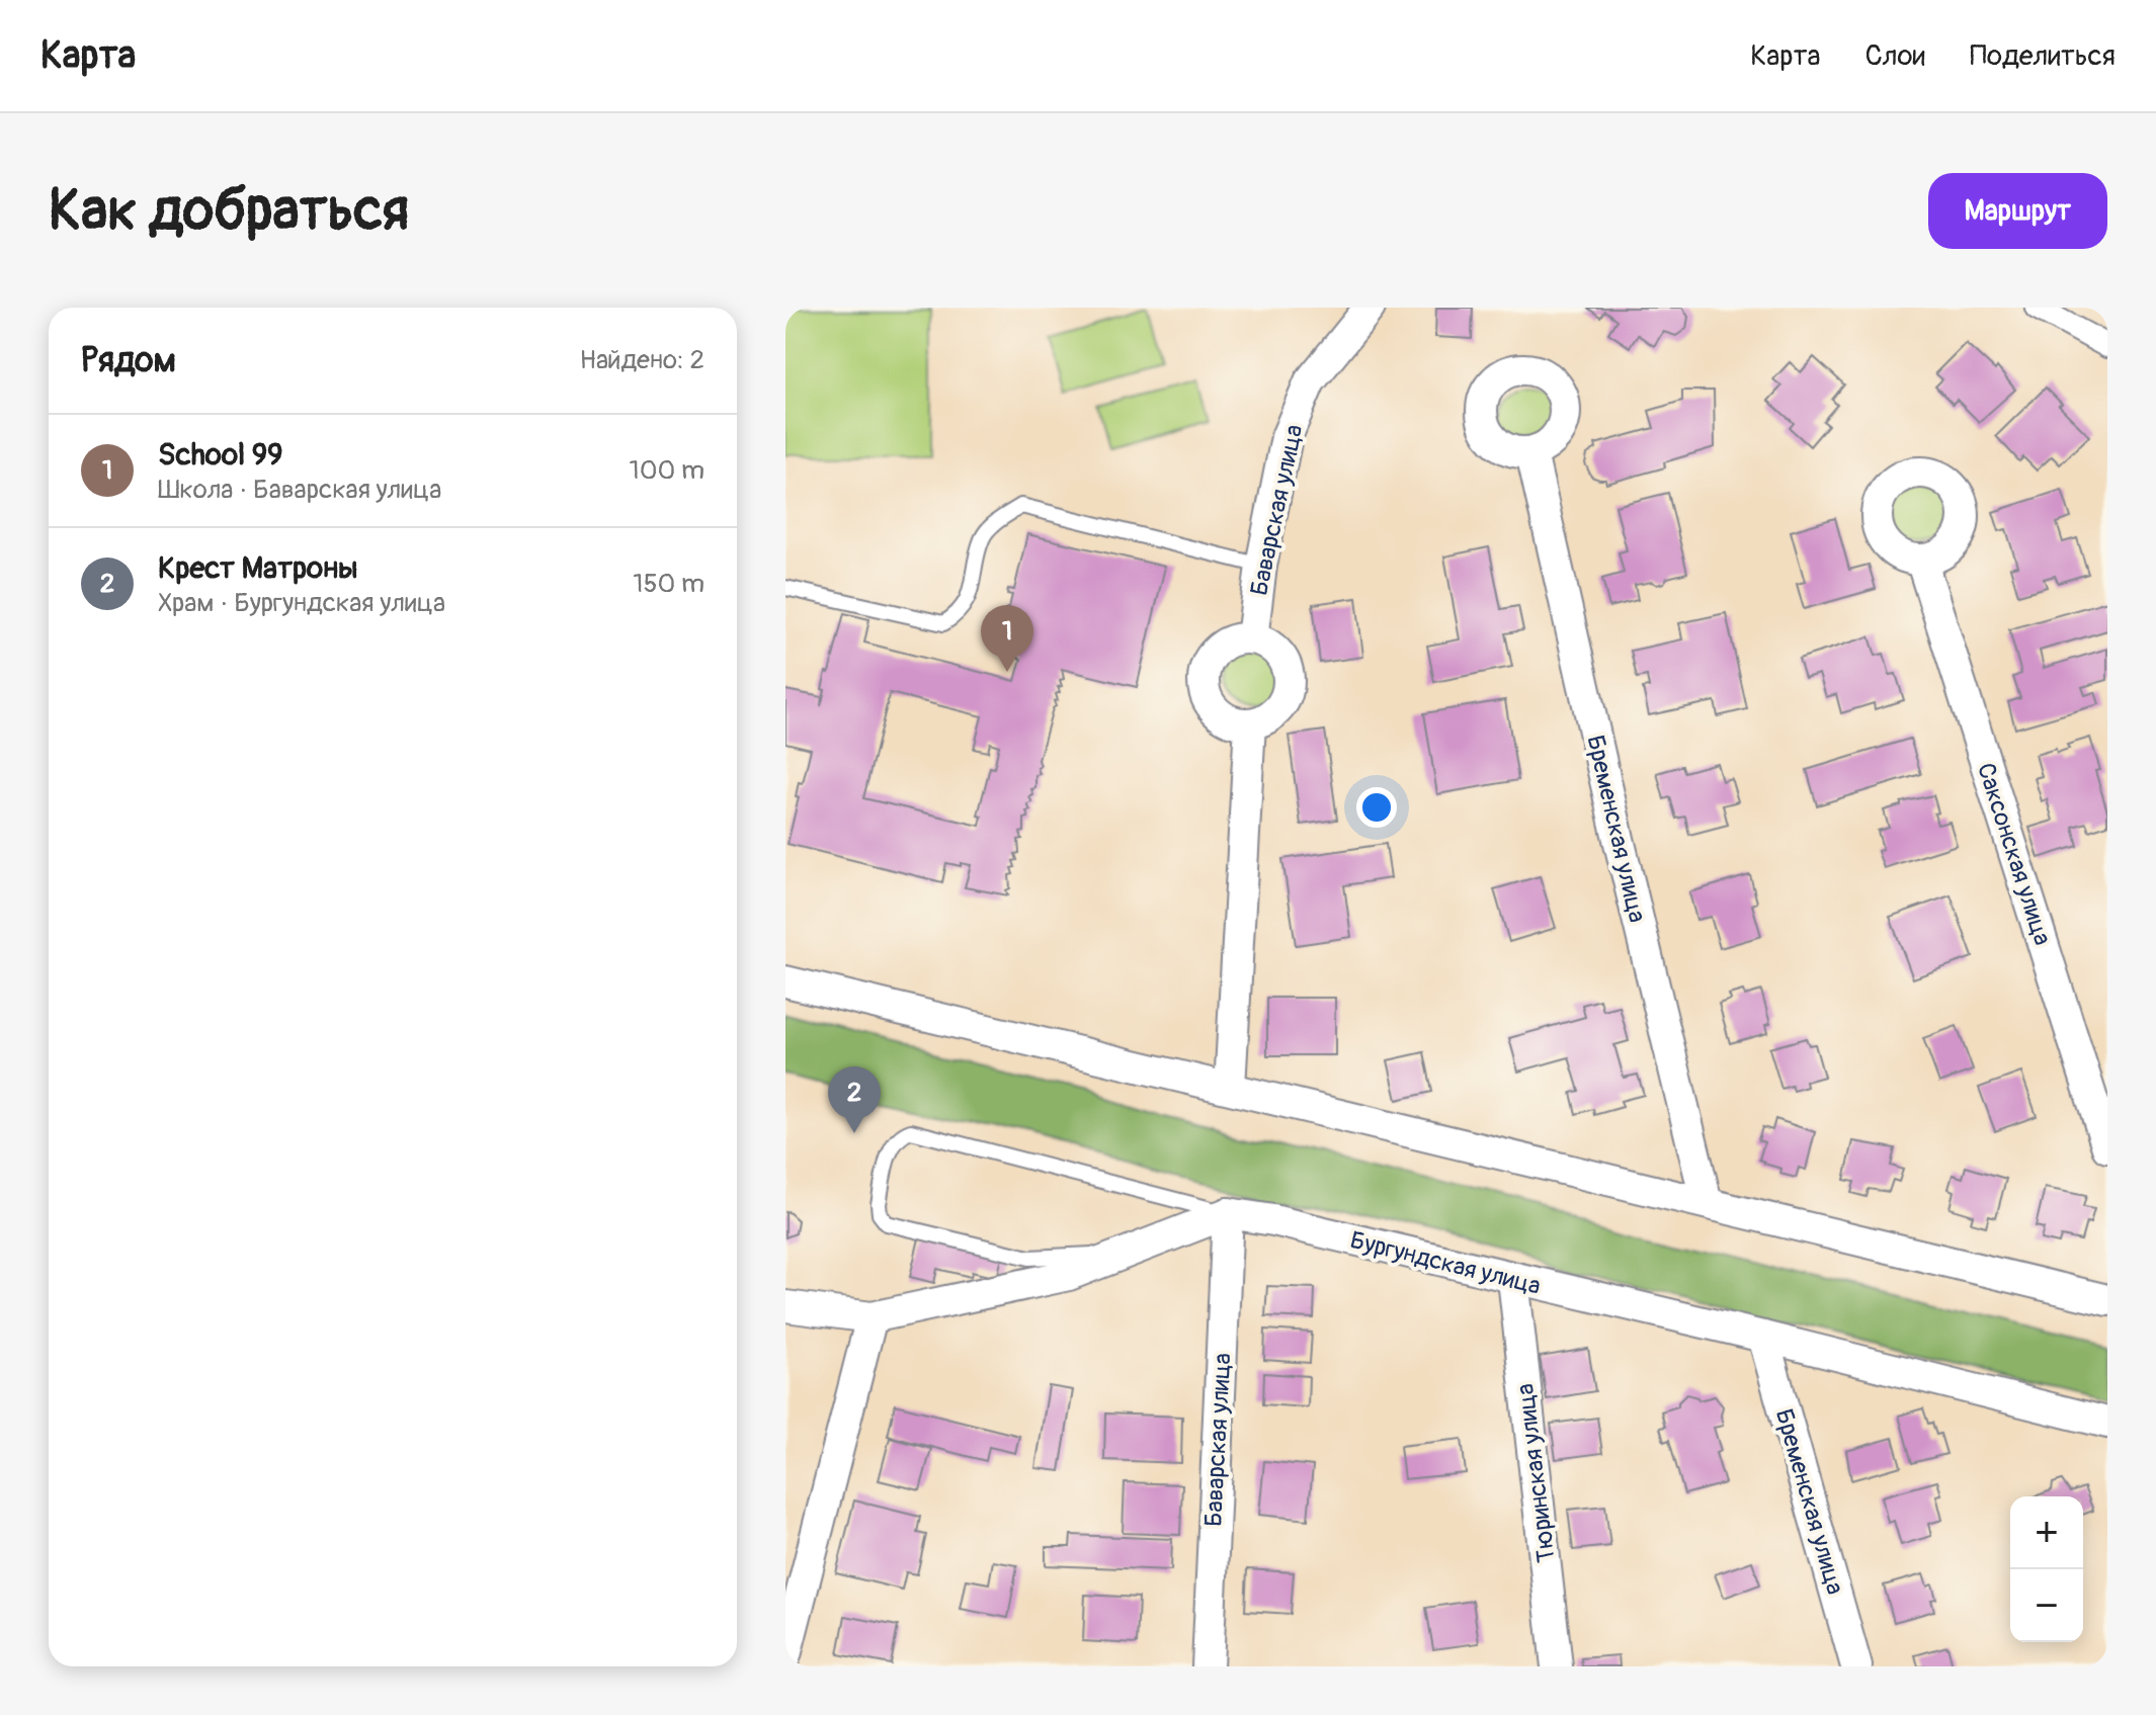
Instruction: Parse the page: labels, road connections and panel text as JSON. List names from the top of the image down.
{
  "streets": {
    "street": [
      "Баварская улица",
      "Бременская улица",
      "Саксонская улица",
      "Бургундская улица",
      "Тюринская улица"
    ]
  },
  "crossings": [
    ["Баварская улица", "Бургундская улица"],
    ["Бременская улица", "Бургундская улица"],
    ["Бургундская улица", "Тюринская улица"]
  ],
  "page": {
    "header": "Карта",
    "nav": ["Карта", "Слои", "Поделиться"],
    "buttons": "Маршрут",
    "title": "Как добраться",
    "heading": ["Рядом", "Найдено: 2"],
    "list": [
      {
        "mark": "1",
        "name": "School 99",
        "note": "Школа · Баварская улица",
        "value": "100 m"
      },
      {
        "mark": "2",
        "name": "Крест Матроны",
        "note": "Храм · Бургундская улица",
        "value": "150 m"
      }
    ],
    "pins": ["1", "2"],
    "map_buttons": ["+", "−"]
  }
}
